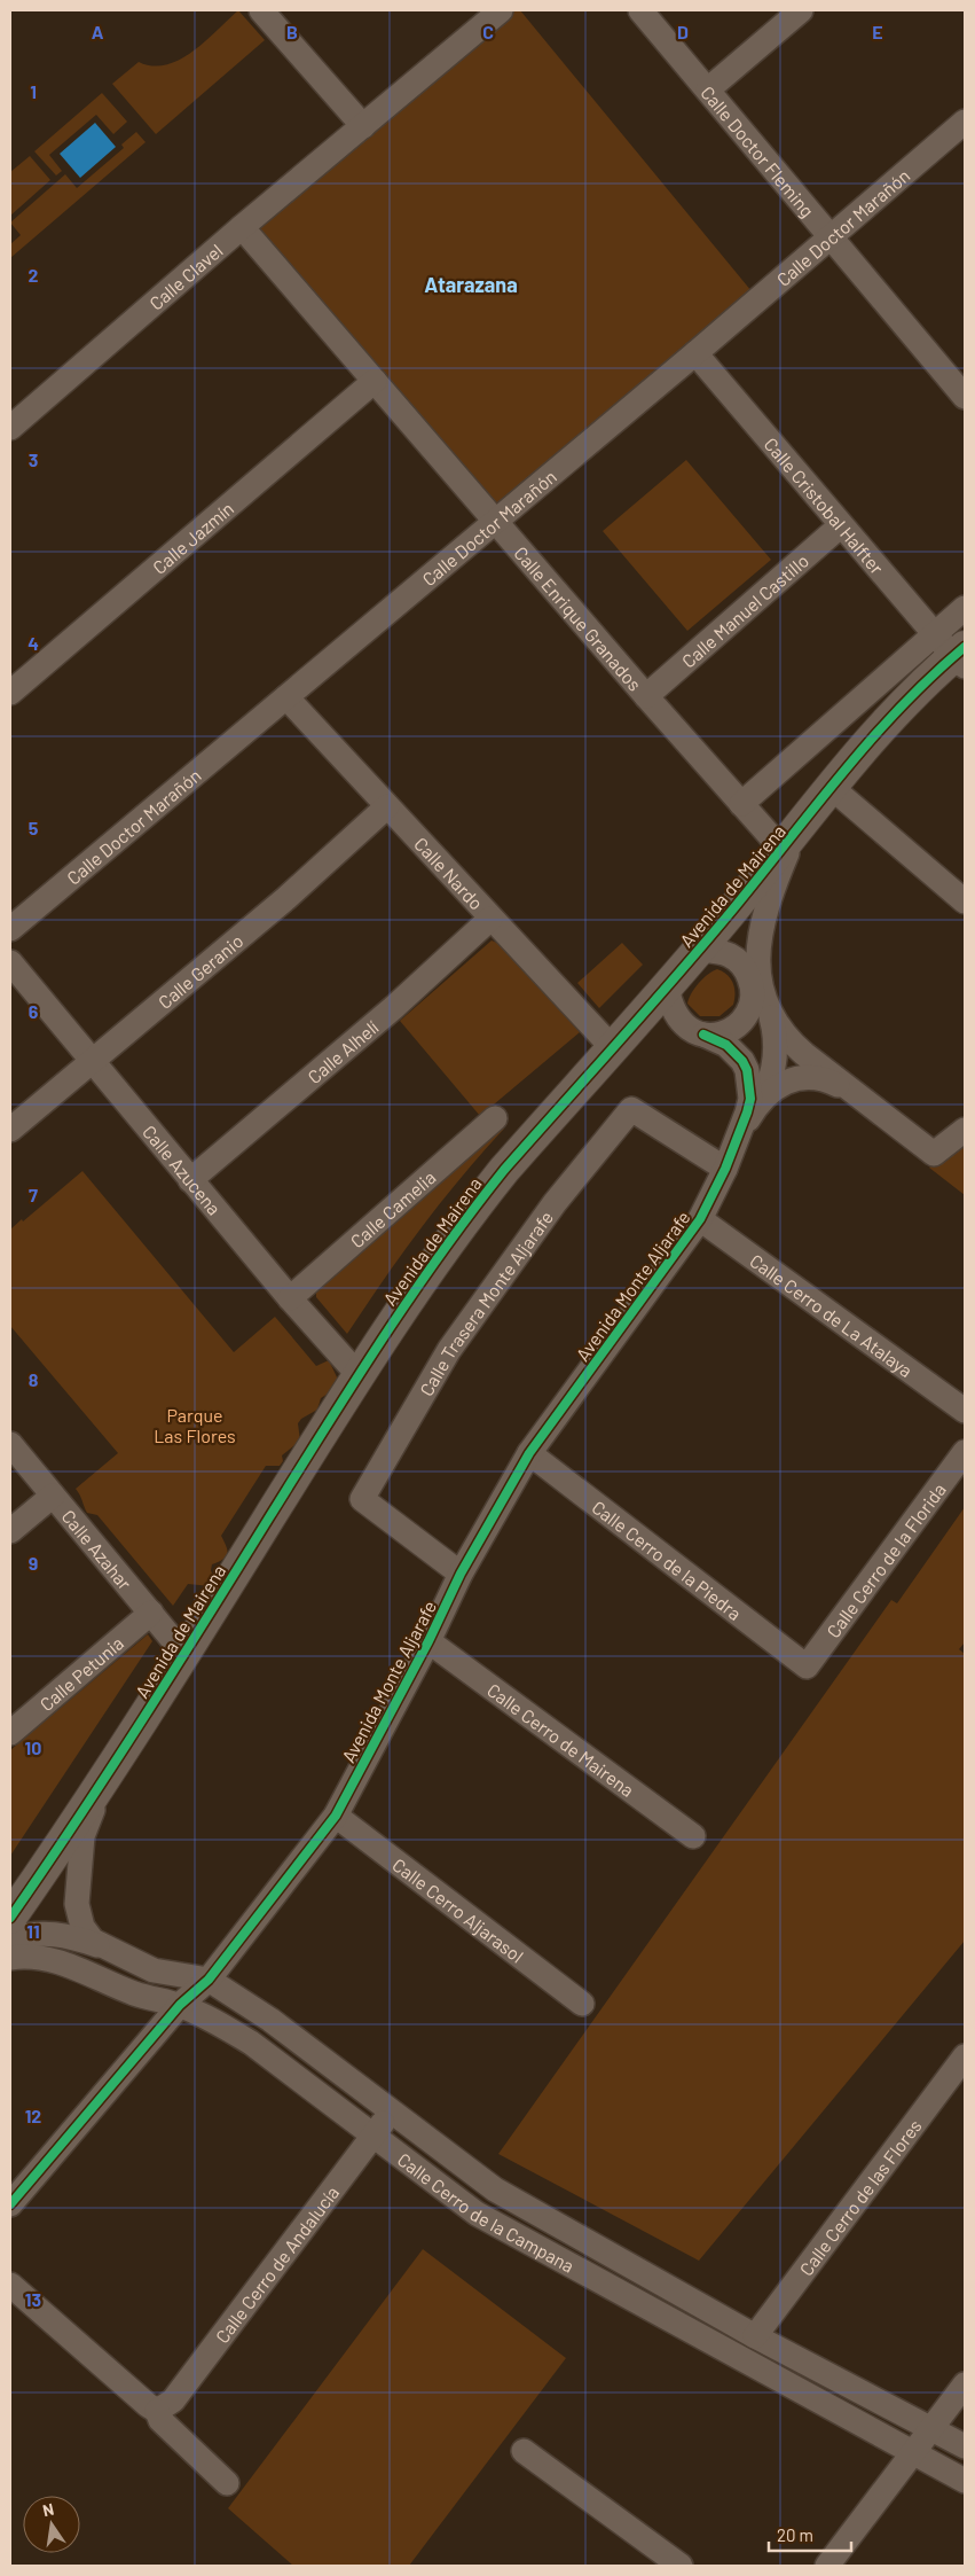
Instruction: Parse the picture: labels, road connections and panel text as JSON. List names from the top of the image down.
{
  "streets": {
    "street": [
      "Calle Doctor Fleming",
      "Calle Doctor Marañón",
      "Calle Clavel",
      "Calle Cristobal Halfter",
      "Calle Jazmín",
      "Calle Manuel Castillo",
      "Calle Enrique Granados",
      "Calle Nardo",
      "Avenida de Mairena",
      "Calle Geranio",
      "Calle Alhelí",
      "Calle Azucena",
      "Calle Camelia",
      "Avenida Monte Aljarafe",
      "Calle Trasera Monte Aljarafe",
      "Calle Cerro de La Atalaya",
      "Calle Azahar",
      "Calle Cerro de la Piedra",
      "Calle Cerro de la Florida",
      "Calle Petunia",
      "Calle Cerro de Mairena",
      "Calle Cerro Aljarasol",
      "Calle Cerro de las Flores",
      "Calle Cerro de la Campana",
      "Calle Cerro de Andalucía"
    ]
  },
  "crossings": [
    ["Calle Doctor Fleming", "Calle Doctor Marañón"],
    ["Calle Doctor Marañón", "Calle Cristobal Halfter"],
    ["Calle Doctor Marañón", "Calle Enrique Granados"],
    ["Calle Doctor Marañón", "Calle Nardo"],
    ["Calle Clavel", "Calle Enrique Granados"],
    ["Calle Cristobal Halfter", "Calle Manuel Castillo"],
    ["Calle Cristobal Halfter", "Avenida de Mairena"],
    ["Calle Jazmín", "Calle Enrique Granados"],
    ["Calle Manuel Castillo", "Calle Enrique Granados"],
    ["Calle Enrique Granados", "Avenida de Mairena"],
    ["Calle Nardo", "Avenida de Mairena"],
    ["Calle Nardo", "Calle Geranio"],
    ["Calle Nardo", "Calle Alhelí"],
    ["Avenida de Mairena", "Calle Azucena"],
    ["Avenida de Mairena", "Calle Azahar"],
    ["Avenida de Mairena", "Calle Cerro de la Campana"],
    ["Calle Geranio", "Calle Azucena"],
    ["Calle Alhelí", "Calle Azucena"],
    ["Calle Azucena", "Calle Camelia"],
    ["Avenida Monte Aljarafe", "Calle Trasera Monte Aljarafe"],
    ["Avenida Monte Aljarafe", "Calle Cerro de La Atalaya"],
    ["Avenida Monte Aljarafe", "Calle Cerro de la Piedra"],
    ["Avenida Monte Aljarafe", "Calle Cerro de Mairena"],
    ["Avenida Monte Aljarafe", "Calle Cerro Aljarasol"],
    ["Avenida Monte Aljarafe", "Calle Cerro de la Campana"],
    ["Calle Azahar", "Calle Petunia"],
    ["Calle Cerro de la Piedra", "Calle Cerro de la Florida"],
    ["Calle Cerro de las Flores", "Calle Cerro de la Campana"],
    ["Calle Cerro de la Campana", "Calle Cerro de Andalucía"]
  ],
  "districts": ["Atarazana"],
  "parks": ["Parque Las Flores"],
  "scale_bar": "20 m",
  "north": "top",
  "grid": {
    "columns": [
      "A",
      "B",
      "C",
      "D",
      "E"
    ],
    "rows": [
      "1",
      "2",
      "3",
      "4",
      "5",
      "6",
      "7",
      "8",
      "9",
      "10",
      "11",
      "12",
      "13"
    ]
  }
}
